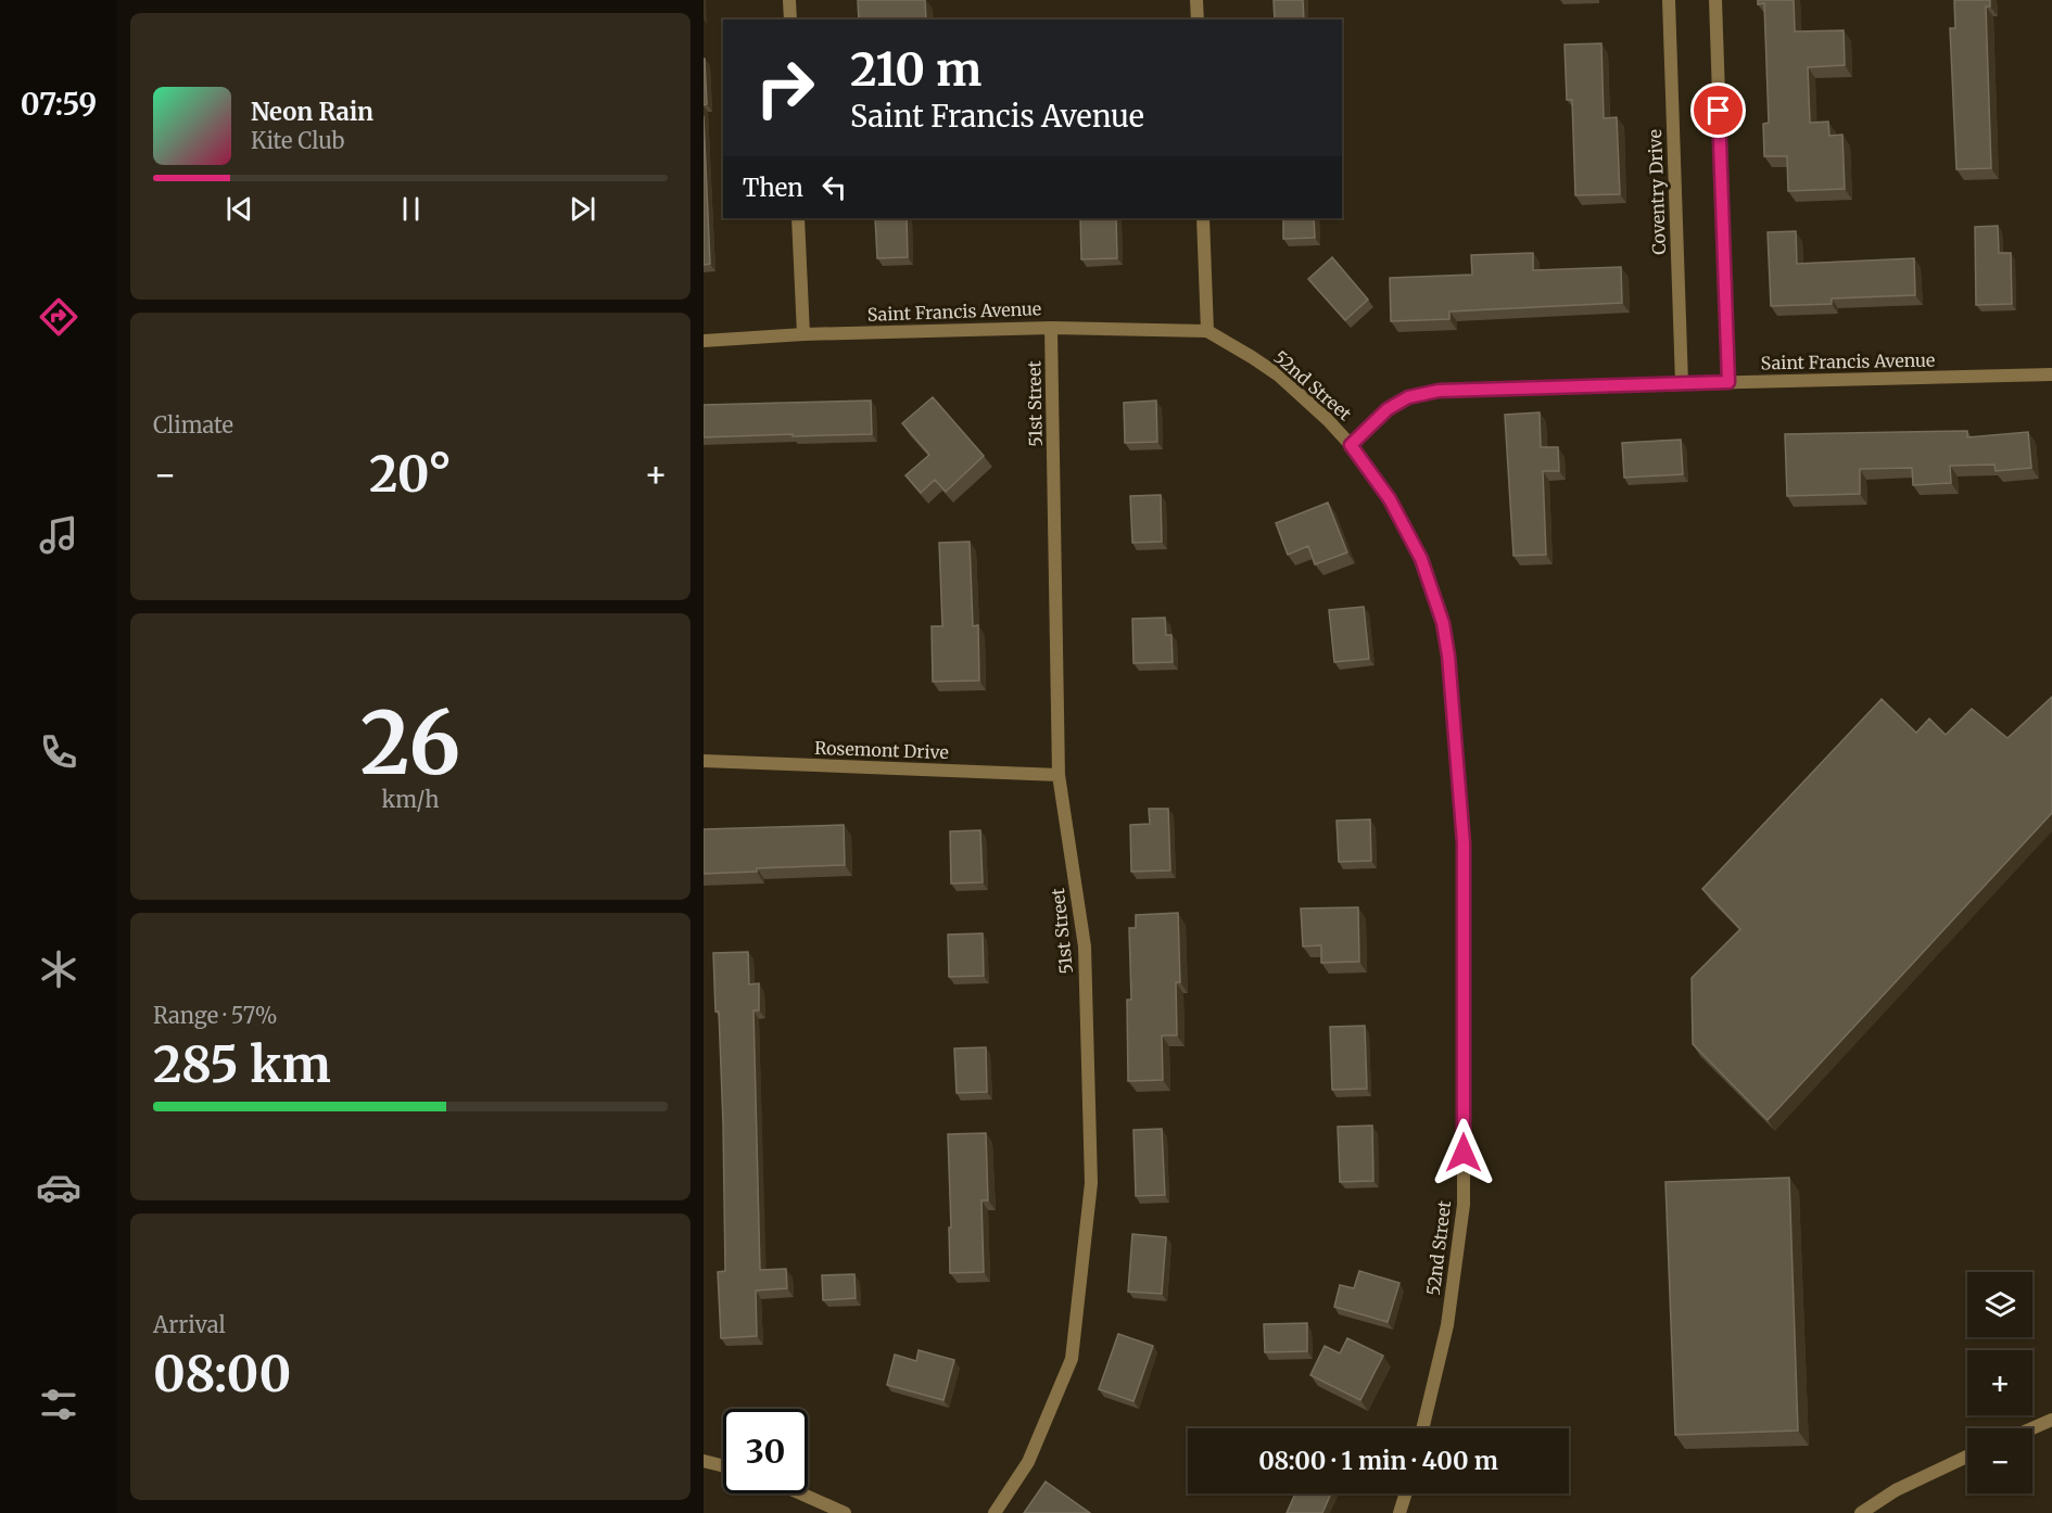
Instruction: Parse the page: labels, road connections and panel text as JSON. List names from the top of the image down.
{
  "streets": {
    "street": [
      "Coventry Drive",
      "Saint Francis Avenue",
      "52nd Street",
      "51st Street",
      "Rosemont Drive"
    ]
  },
  "crossings": [
    ["Coventry Drive", "Saint Francis Avenue"],
    ["Saint Francis Avenue", "52nd Street"],
    ["Saint Francis Avenue", "51st Street"],
    ["51st Street", "Rosemont Drive"]
  ],
  "page": {
    "tabs": "07:59",
    "turn": ["210 m", "Saint Francis Avenue"],
    "song": ["Neon Rain", "Kite Club"],
    "then": "Then",
    "tile": [
      "Climate",
      ["26", "km/h"],
      ["Range · 57%", "285 km"],
      ["Arrival", "08:00"]
    ],
    "heat": ["−", "20°", "+"],
    "map_buttons": ["+", "−"],
    "limit": "30",
    "trip": "08:00 · 1 min · 400 m"
  }
}
